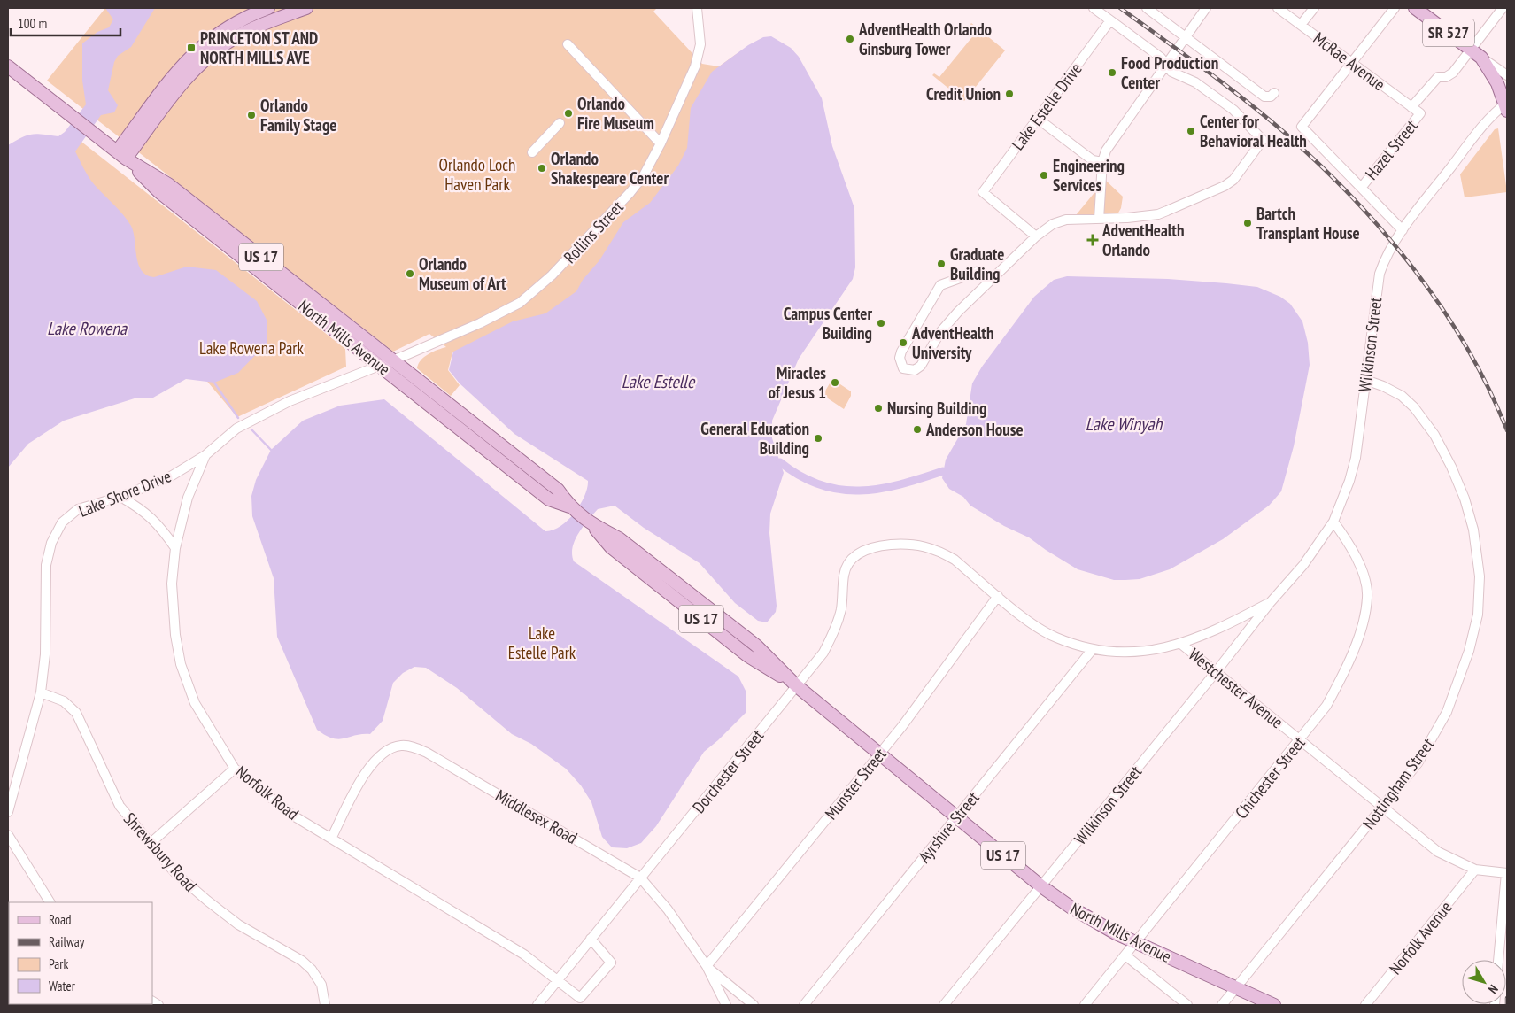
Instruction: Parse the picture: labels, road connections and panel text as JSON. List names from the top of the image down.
{
  "streets": {
    "main road": ["SR 527", "US 17", "North Mills Avenue"],
    "street": [
      "McRae Avenue",
      "Lake Estelle Drive",
      "Hazel Street",
      "Rollins Street",
      "Wilkinson Street",
      "Lake Shore Drive",
      "Westchester Avenue",
      "Dorchester Street",
      "Chichester Street",
      "Munster Street",
      "Nottingham Street",
      "Norfolk Road",
      "Middlesex Road",
      "Ayrshire Street",
      "Shrewsbury Road",
      "Norfolk Avenue"
    ]
  },
  "crossings": [
    ["SR 527", "Hazel Street"],
    ["SR 527", "Wilkinson Street"],
    ["McRae Avenue", "Hazel Street"],
    ["Rollins Street", "North Mills Avenue"],
    ["Rollins Street", "Lake Shore Drive"],
    ["North Mills Avenue", "Wilkinson Street"],
    ["North Mills Avenue", "Lake Shore Drive"],
    ["North Mills Avenue", "Dorchester Street"],
    ["North Mills Avenue", "Chichester Street"],
    ["North Mills Avenue", "Munster Street"],
    ["North Mills Avenue", "Nottingham Street"],
    ["North Mills Avenue", "Ayrshire Street"],
    ["Wilkinson Street", "Westchester Avenue"],
    ["Wilkinson Street", "Chichester Street"],
    ["Wilkinson Street", "Nottingham Street"],
    ["Lake Shore Drive", "Norfolk Road"],
    ["Lake Shore Drive", "Shrewsbury Road"],
    ["Westchester Avenue", "Dorchester Street"],
    ["Westchester Avenue", "Chichester Street"],
    ["Westchester Avenue", "Munster Street"],
    ["Westchester Avenue", "Nottingham Street"],
    ["Westchester Avenue", "Ayrshire Street"],
    ["Westchester Avenue", "Norfolk Avenue"],
    ["Dorchester Street", "Norfolk Road"],
    ["Dorchester Street", "Middlesex Road"],
    ["Munster Street", "Middlesex Road"],
    ["Norfolk Road", "Middlesex Road"]
  ],
  "water": ["Lake Rowena", "Lake Estelle", "Lake Winyah"],
  "parks": ["Orlando Loch Haven Park", "Lake Rowena Park", "Lake Estelle Park"],
  "places": {
    "other": [
      "AdventHealth Orlando Ginsburg Tower",
      "Food Production Center",
      "Credit Union",
      "Orlando Fire Museum",
      "Orlando Family Stage",
      "Center for Behavioral Health",
      "Orlando Shakespeare Center",
      "Engineering Services",
      "Bartch Transplant House",
      "Graduate Building",
      "Orlando Museum of Art",
      "Campus Center Building",
      "AdventHealth University",
      "Miracles of Jesus 1",
      "Nursing Building",
      "Anderson House",
      "General Education Building"
    ],
    "transit": ["PRINCETON ST AND NORTH MILLS AVE"],
    "health": ["AdventHealth Orlando"]
  },
  "legend": [
    "Road",
    "Railway",
    "Park",
    "Water"
  ],
  "scale_bar": "100 m",
  "north": "bottom right"
}
